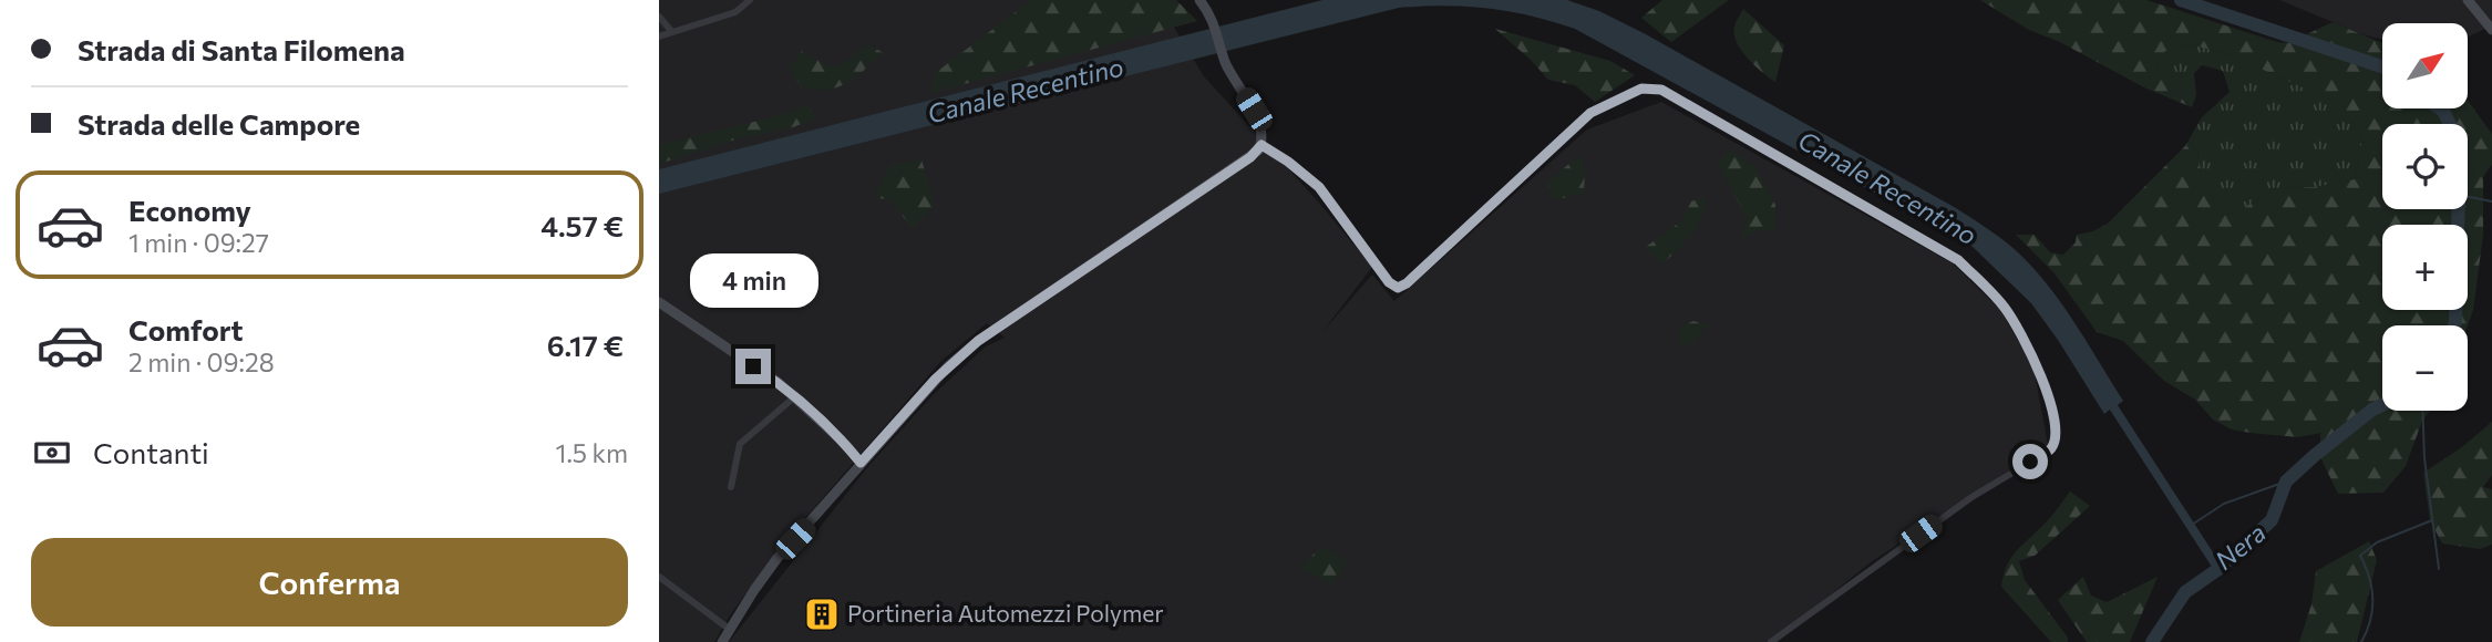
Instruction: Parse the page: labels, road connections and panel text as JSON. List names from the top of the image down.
{
  "water": ["Canale Recentino", "Nera"],
  "places": {
    "building": ["Portineria Automezzi Polymer"]
  },
  "north": "top right",
  "page": {
    "banner": ["Strada di Santa Filomena", "Strada delle Campore"],
    "map_buttons": ["+", "−"],
    "list": [
      {
        "name": "Economy",
        "note": "1 min · 09:27",
        "value": "4.57 €"
      },
      {
        "name": "Comfort",
        "note": "2 min · 09:28",
        "value": "6.17 €"
      }
    ],
    "bubble": "4 min",
    "pay": ["Contanti", "1.5 km"],
    "buttons": "Conferma"
  }
}
